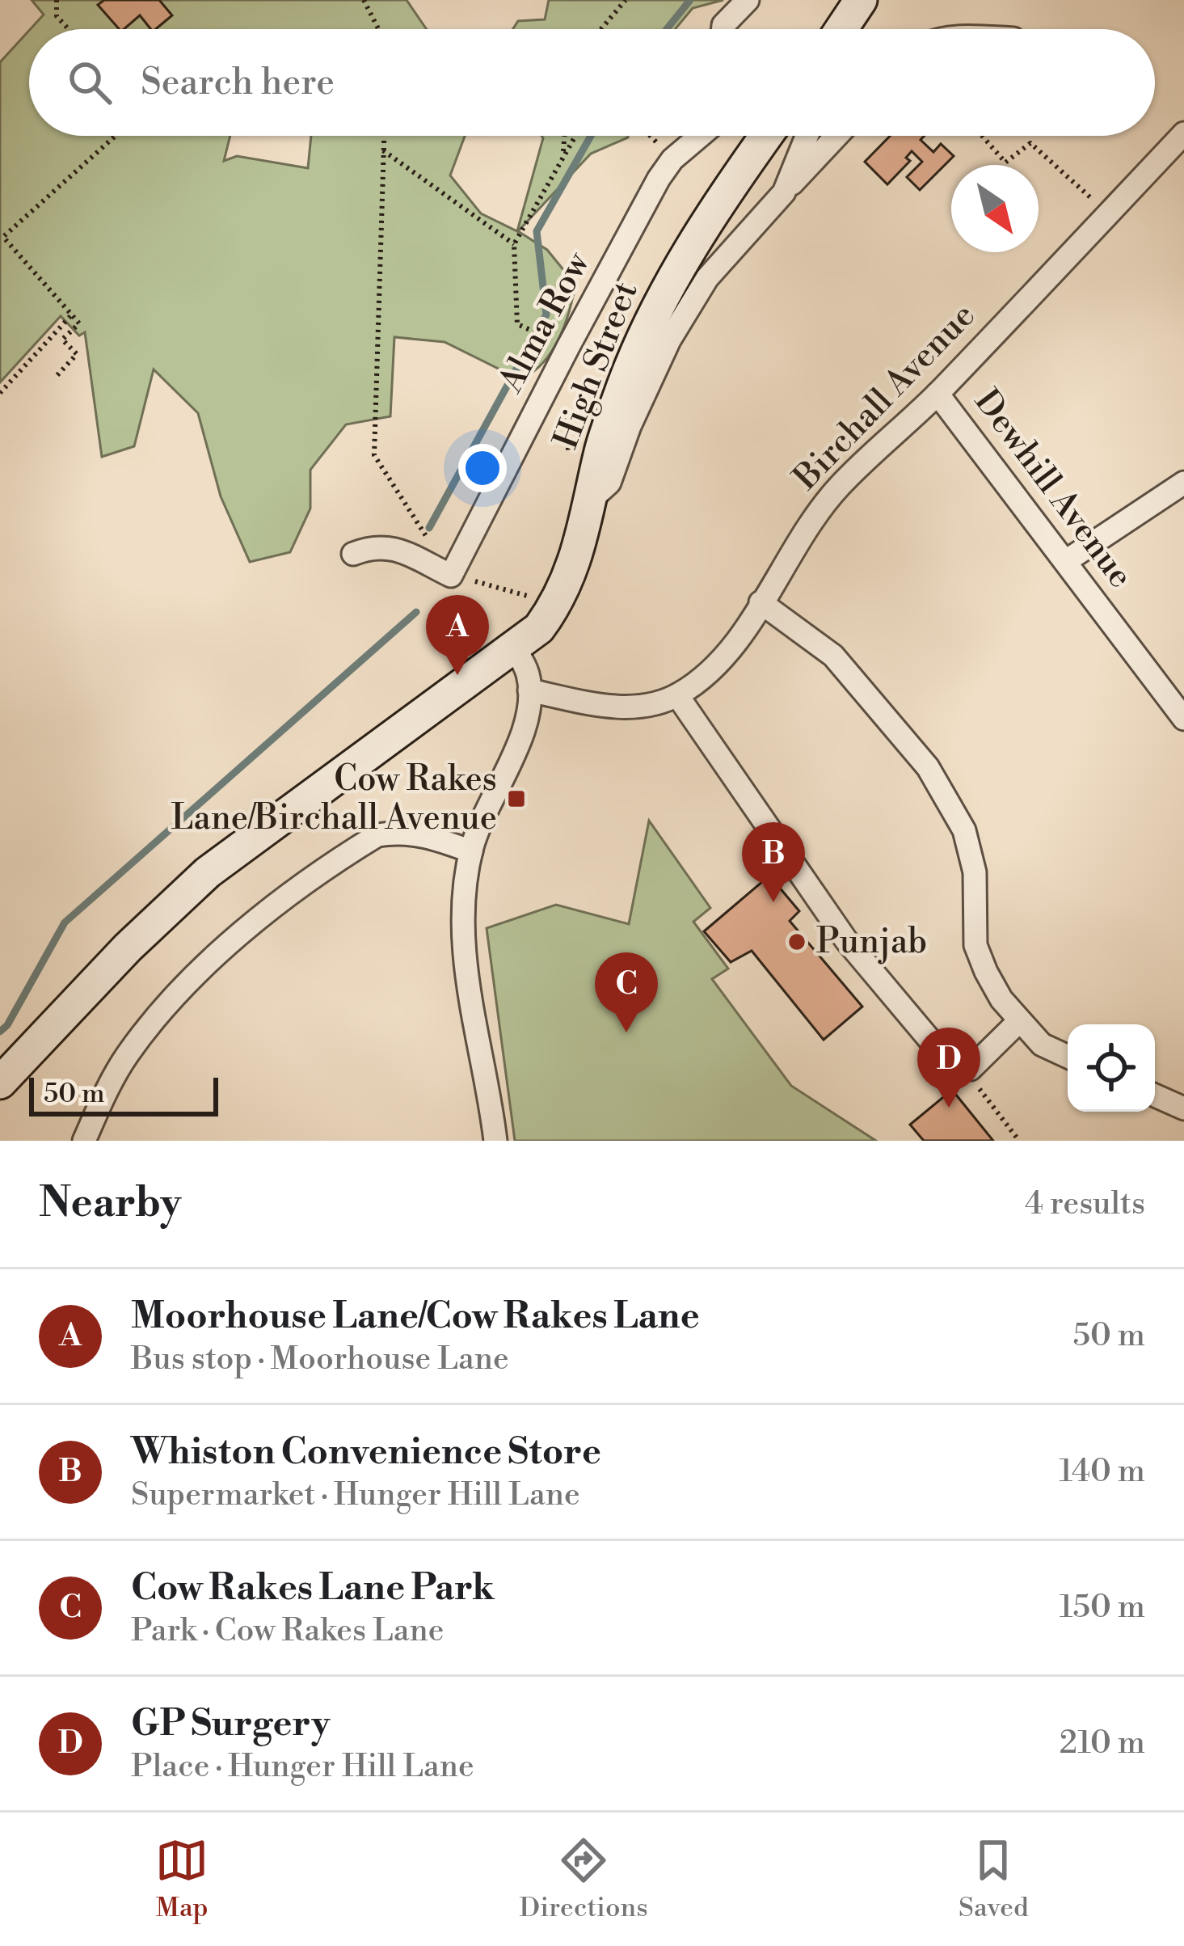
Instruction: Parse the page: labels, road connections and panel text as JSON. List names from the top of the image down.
{
  "streets": {
    "street": [
      "Alma Row",
      "High Street",
      "Birchall Avenue",
      "Dewhill Avenue"
    ]
  },
  "crossings": [
    ["Birchall Avenue", "Dewhill Avenue"]
  ],
  "places": {
    "transit": ["Cow Rakes Lane/Birchall Avenue"],
    "other": ["Punjab"]
  },
  "scale_bar": "50 m",
  "north": "bottom right",
  "page": {
    "search": "Search here",
    "pins": [
      "A",
      "B",
      "C",
      "D"
    ],
    "scale": "50 m",
    "heading": ["Nearby", "4 results"],
    "list": [
      {
        "mark": "A",
        "name": "Moorhouse Lane/Cow Rakes Lane",
        "note": "Bus stop · Moorhouse Lane",
        "value": "50 m"
      },
      {
        "mark": "B",
        "name": "Whiston Convenience Store",
        "note": "Supermarket · Hunger Hill Lane",
        "value": "140 m"
      },
      {
        "mark": "C",
        "name": "Cow Rakes Lane Park",
        "note": "Park · Cow Rakes Lane",
        "value": "150 m"
      },
      {
        "mark": "D",
        "name": "GP Surgery",
        "note": "Place · Hunger Hill Lane",
        "value": "210 m"
      }
    ],
    "nav": ["Map", "Directions", "Saved"]
  }
}
